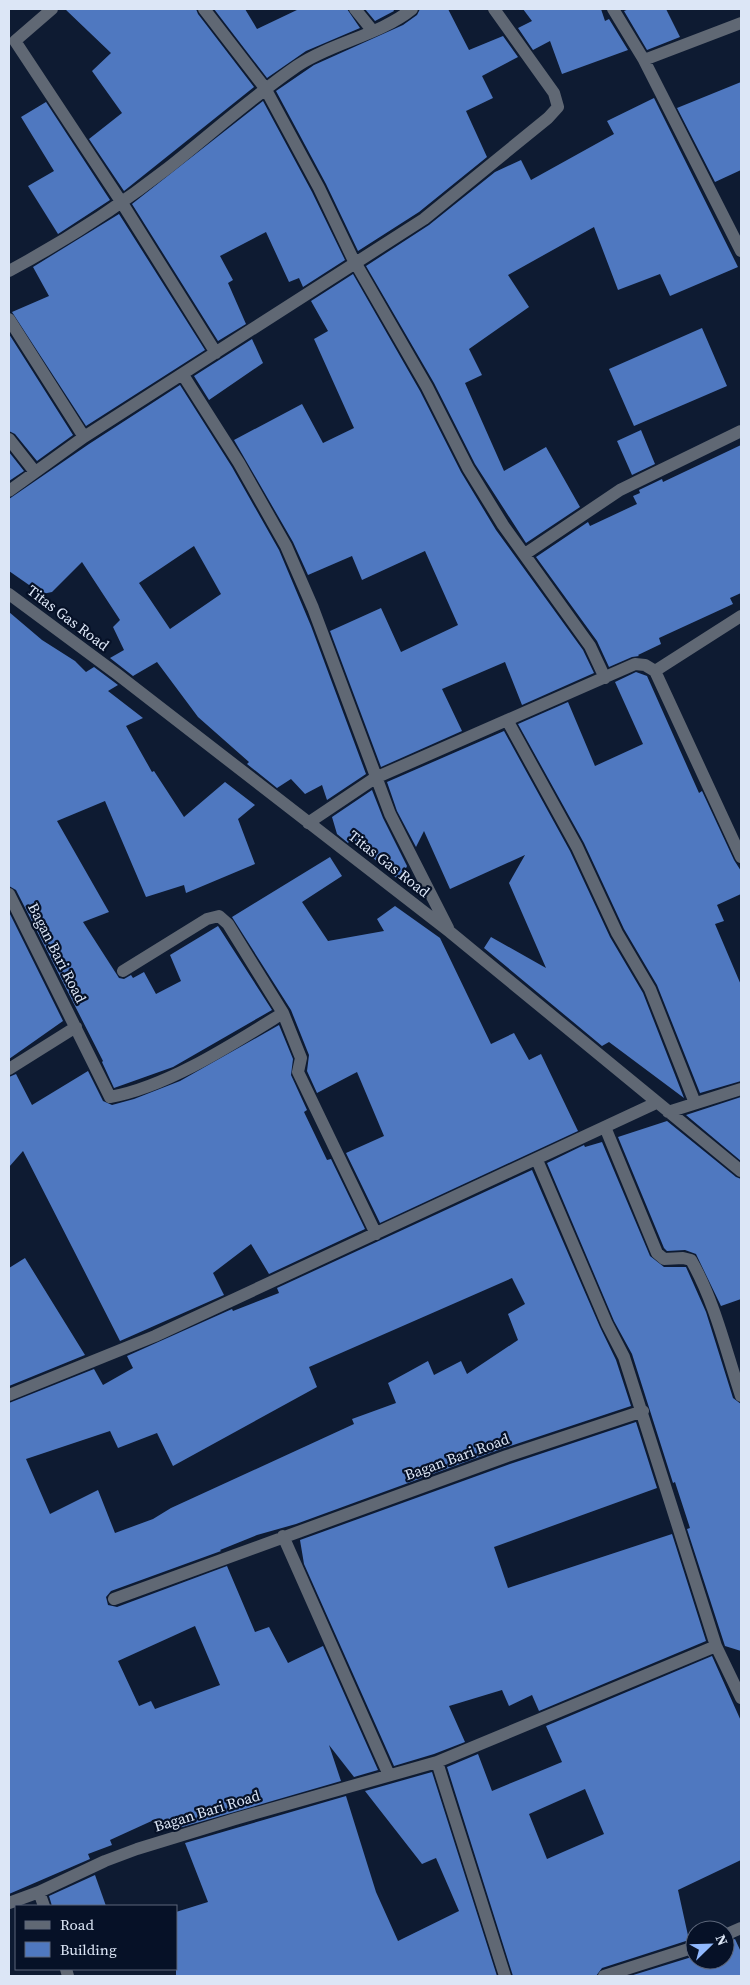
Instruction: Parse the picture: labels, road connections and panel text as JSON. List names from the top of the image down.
{
  "streets": {
    "street": ["Titas Gas Road", "Bagan Bari Road"]
  },
  "legend": ["Road", "Building"],
  "north": "top right"
}
